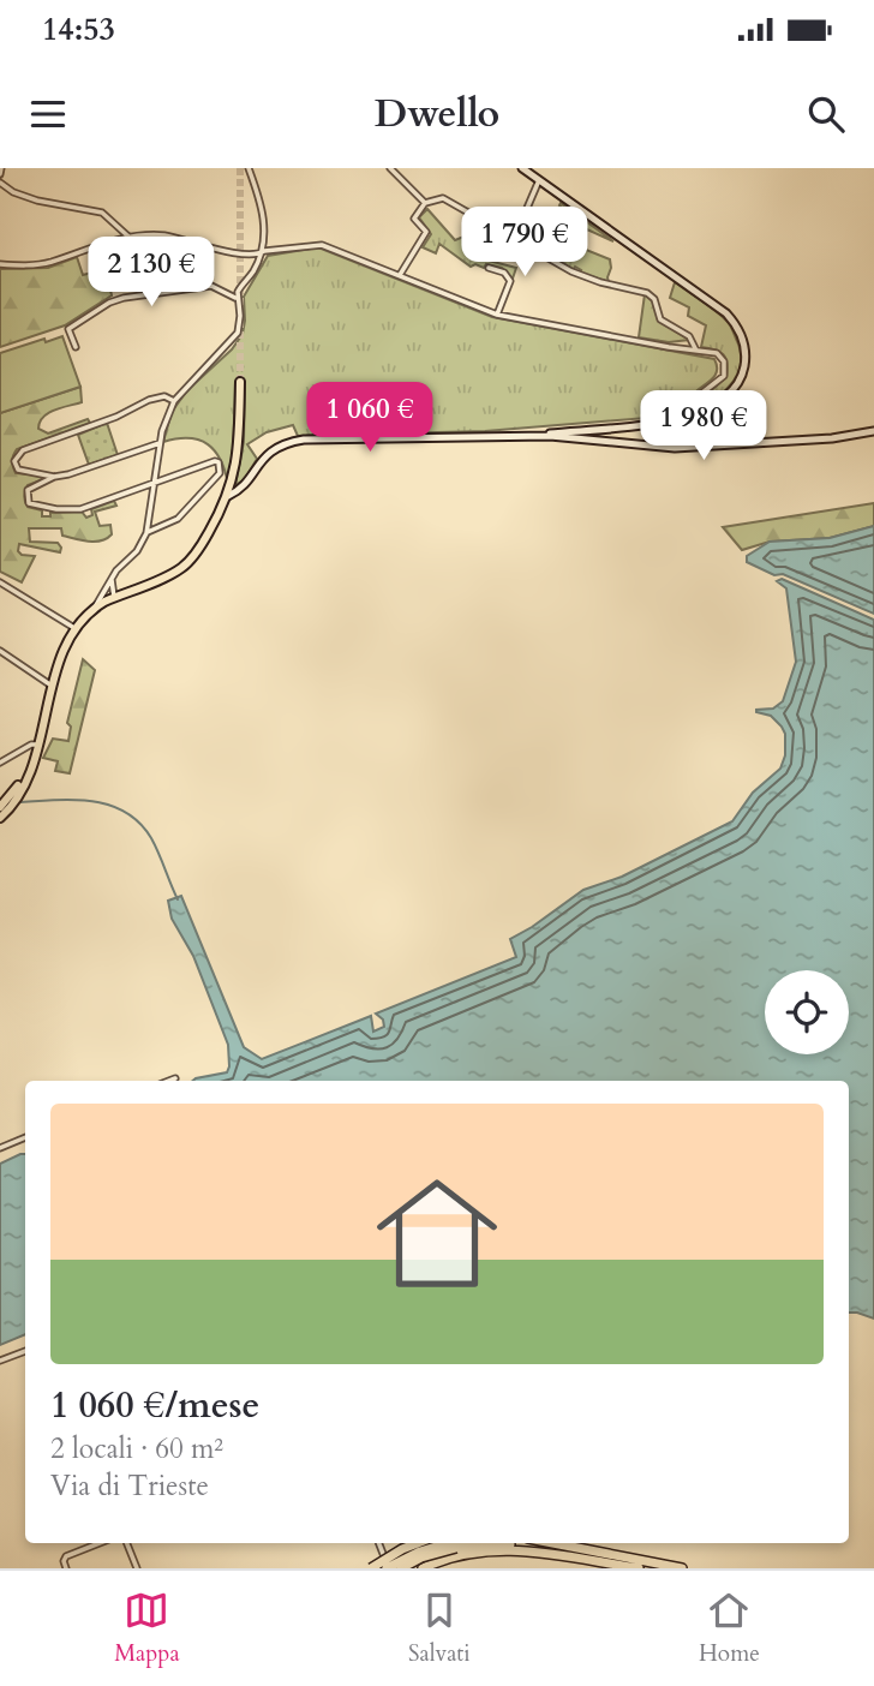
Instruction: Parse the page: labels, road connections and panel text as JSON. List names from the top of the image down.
{
  "page": {
    "status": "14:53",
    "header": "Dwello",
    "price": [
      "1 790 €",
      "2 130 €",
      "1 060 €",
      "1 980 €"
    ],
    "list": [
      {
        "name": "1 060 €/mese",
        "note": "2 locali · 60 m² · Via di Trieste"
      }
    ],
    "tabs": ["Mappa", "Salvati", "Home"]
  }
}
